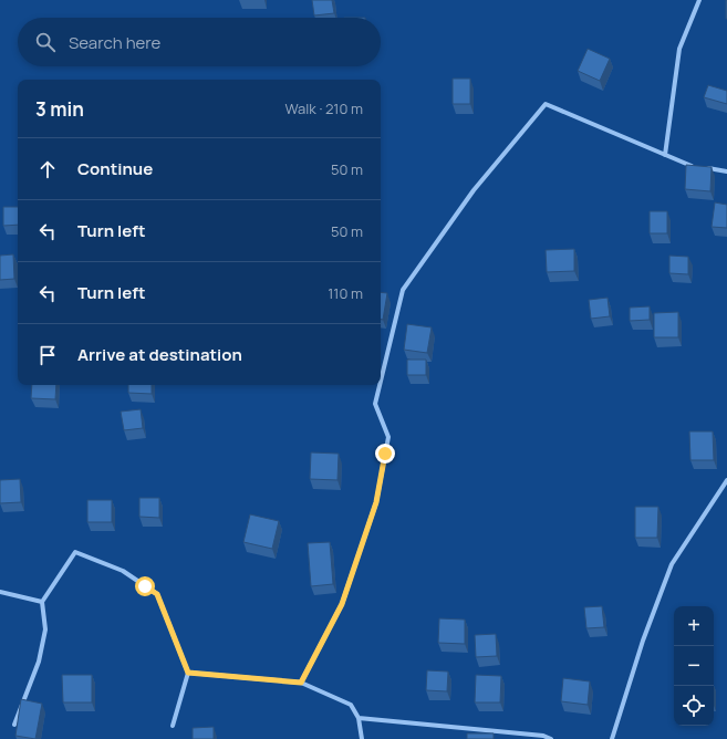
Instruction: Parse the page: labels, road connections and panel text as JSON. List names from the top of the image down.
{
  "page": {
    "search": "Search here",
    "heading": ["3 min", "Walk · 210 m"],
    "list": [
      ["Continue", "50 m"],
      ["Turn left", "50 m"],
      ["Turn left", "110 m"],
      "Arrive at destination"
    ],
    "map_buttons": ["+", "−"]
  }
}
